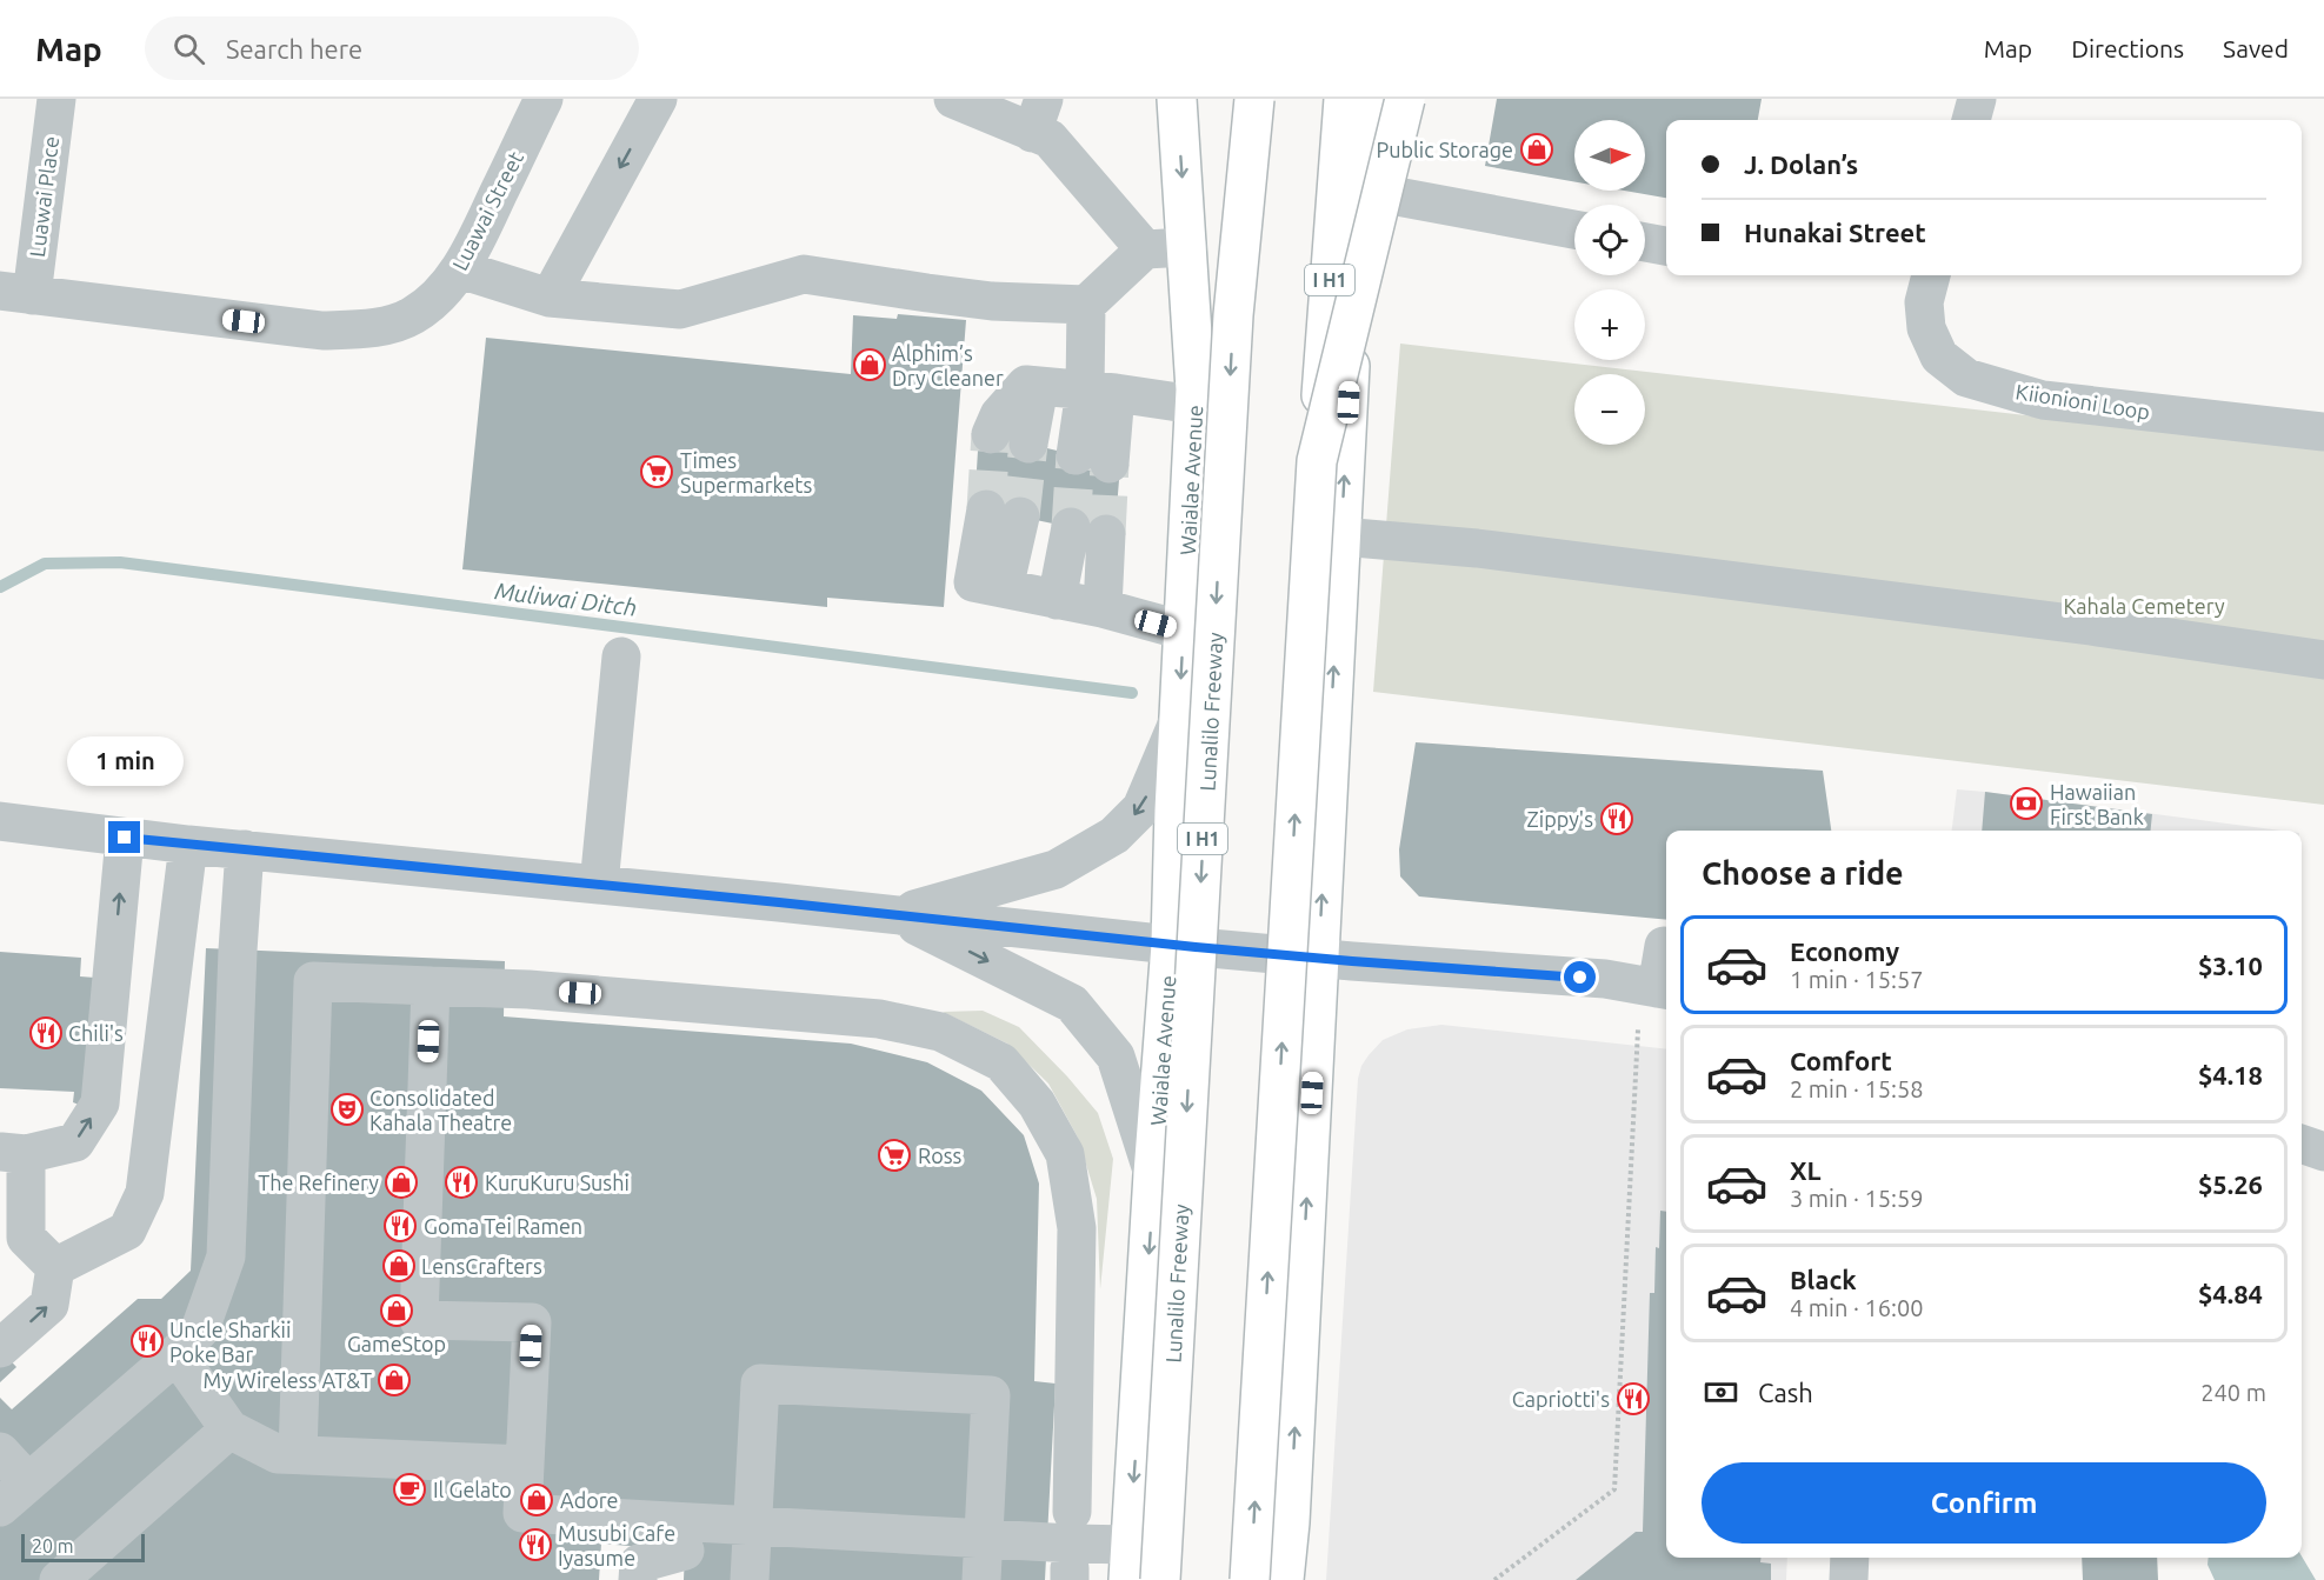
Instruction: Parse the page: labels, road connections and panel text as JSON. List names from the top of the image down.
{
  "streets": {
    "main road": ["I H1", "Waialae Avenue", "Lunalilo Freeway"],
    "street": ["Luawai Place", "Luawai Street", "Kiionioni Loop"]
  },
  "crossings": [
    ["Luawai Place", "Luawai Street"]
  ],
  "water": ["Muliwai Ditch"],
  "parks": ["Kahala Cemetery"],
  "places": {
    "shop": [
      "Public Storage",
      "Alphim’s Dry Cleaner",
      "The Refinery",
      "LensCrafters",
      "GameStop",
      "My Wireless AT&T",
      "Adore"
    ],
    "supermarket": ["Times Supermarkets", "Ross"],
    "bank": ["Hawaiian First Bank"],
    "restaurant": [
      "Zippy's",
      "Chili's",
      "KuruKuru Sushi",
      "Goma Tei Ramen",
      "Uncle Sharkii Poke Bar",
      "Capriotti's",
      "Musubi Cafe Iyasume"
    ],
    "theatre": ["Consolidated Kahala Theatre"],
    "cafe": ["Il Gelato"]
  },
  "scale_bar": "20 m",
  "north": "right",
  "page": {
    "header": "Map",
    "search": "Search here",
    "nav": ["Map", "Directions", "Saved"],
    "map_buttons": ["+", "−"],
    "banner": ["J. Dolan’s", "Hunakai Street"],
    "bubble": "1 min",
    "heading": "Choose a ride",
    "list": [
      {
        "name": "Economy",
        "note": "1 min · 15:57",
        "value": "$3.10"
      },
      {
        "name": "Comfort",
        "note": "2 min · 15:58",
        "value": "$4.18"
      },
      {
        "name": "XL",
        "note": "3 min · 15:59",
        "value": "$5.26"
      },
      {
        "name": "Black",
        "note": "4 min · 16:00",
        "value": "$4.84"
      }
    ],
    "pay": ["Cash", "240 m"],
    "buttons": "Confirm",
    "scale": "20 m"
  }
}
